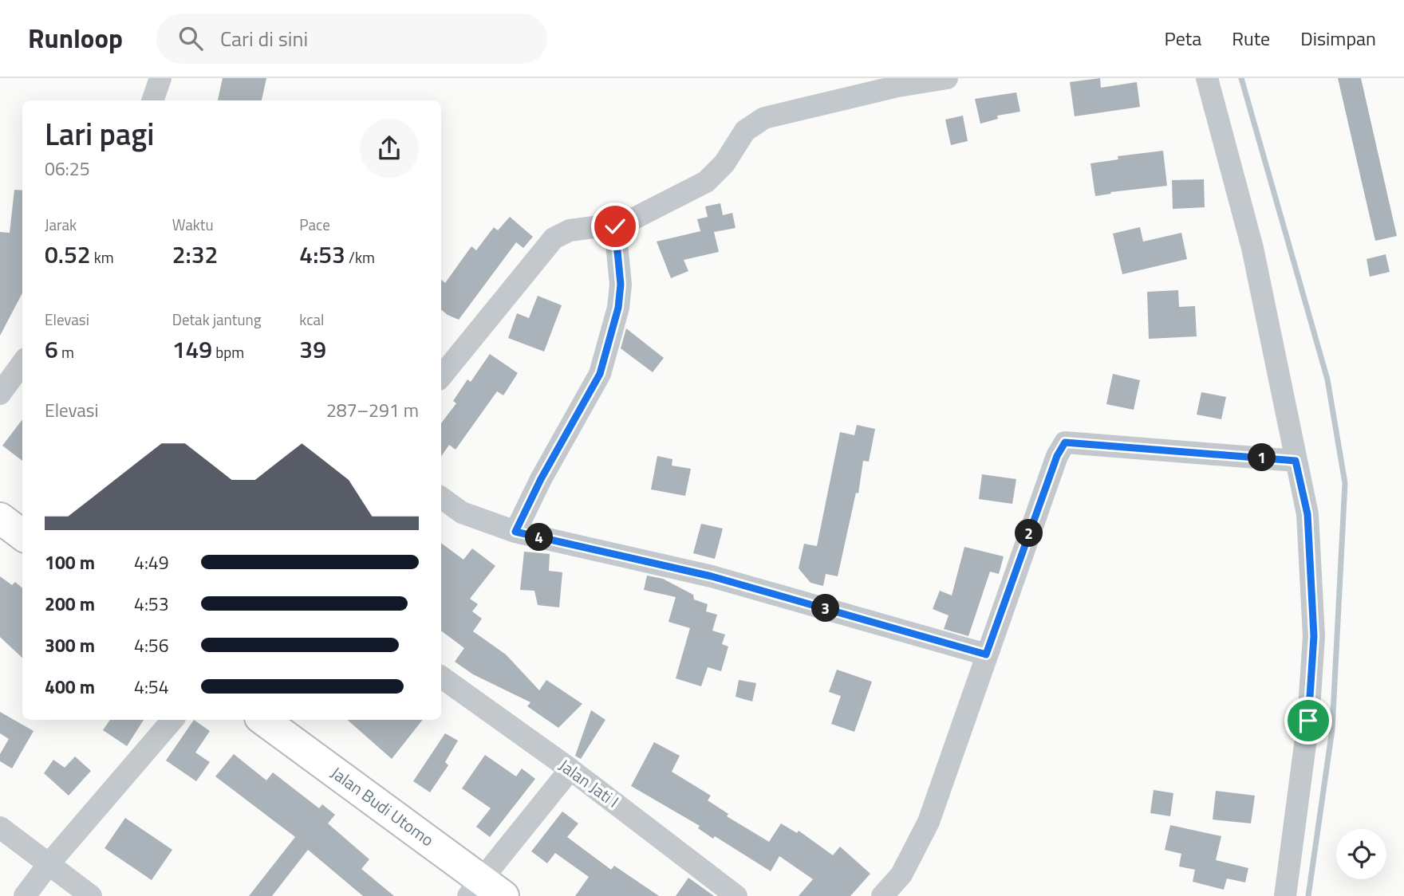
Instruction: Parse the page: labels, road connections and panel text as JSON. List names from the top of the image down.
{
  "streets": {
    "main road": ["Jalan Budi Utomo"],
    "street": ["Jalan Jati I"]
  },
  "page": {
    "header": "Runloop",
    "search": "Cari di sini",
    "nav": ["Peta", "Rute", "Disimpan"],
    "heading": ["Lari pagi", "06:25"],
    "stats": [
      ["Jarak", "0.52 km"],
      ["Waktu", "2:32"],
      ["Pace", "4:53 /km"],
      ["Elevasi", "6 m"],
      ["Detak jantung", "149 bpm"],
      ["kcal", "39"]
    ],
    "chart": ["Elevasi", "287–291 m"],
    "pins": [
      "1",
      "2",
      "4",
      "3"
    ],
    "list": [
      {
        "name": "100 m",
        "note": "4:49"
      },
      {
        "name": "200 m",
        "note": "4:53"
      },
      {
        "name": "300 m",
        "note": "4:56"
      },
      {
        "name": "400 m",
        "note": "4:54"
      }
    ]
  }
}
